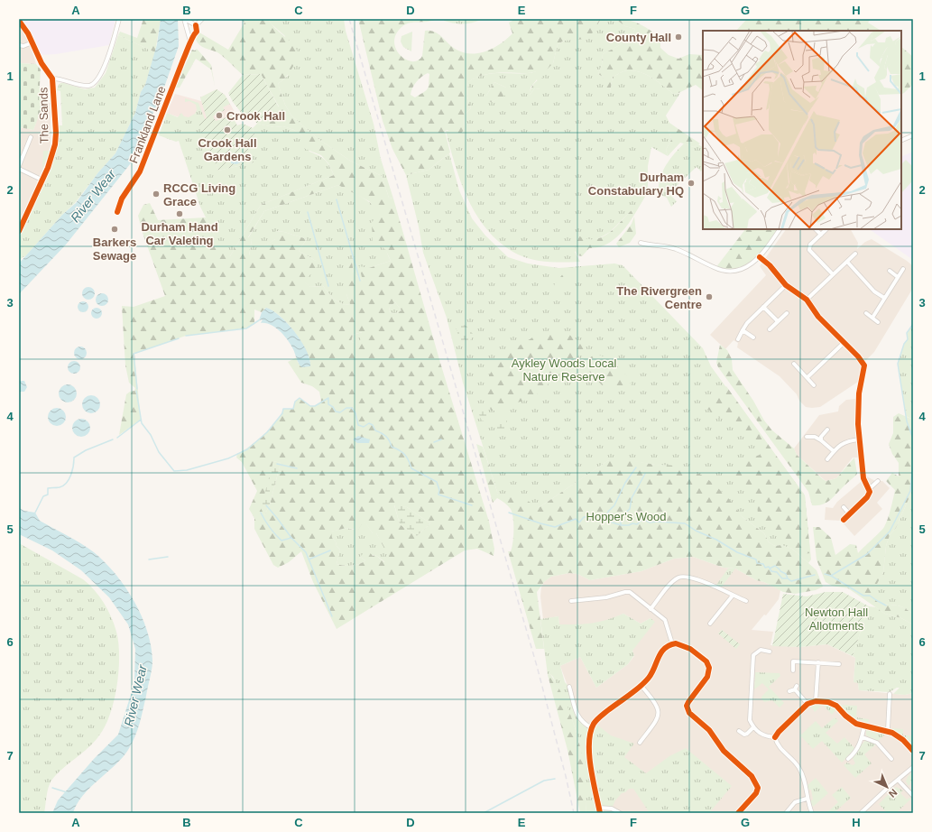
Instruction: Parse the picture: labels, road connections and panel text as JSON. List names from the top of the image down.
{
  "streets": {
    "street": ["The Sands", "Frankland Lane"]
  },
  "water": ["River Wear"],
  "parks": ["Aykley Woods Local Nature Reserve", "Hopper's Wood", "Newton Hall Allotments"],
  "places": [
    "County Hall",
    "Crook Hall",
    "Crook Hall Gardens",
    "Durham Constabulary HQ",
    "RCCG Living Grace",
    "Durham Hand Car Valeting",
    "Barkers Sewage",
    "The Rivergreen Centre"
  ],
  "north": "bottom right",
  "grid": {
    "columns": [
      "A",
      "B",
      "C",
      "D",
      "E",
      "F",
      "G",
      "H"
    ],
    "rows": [
      "1",
      "2",
      "3",
      "4",
      "5",
      "6",
      "7"
    ]
  }
}
